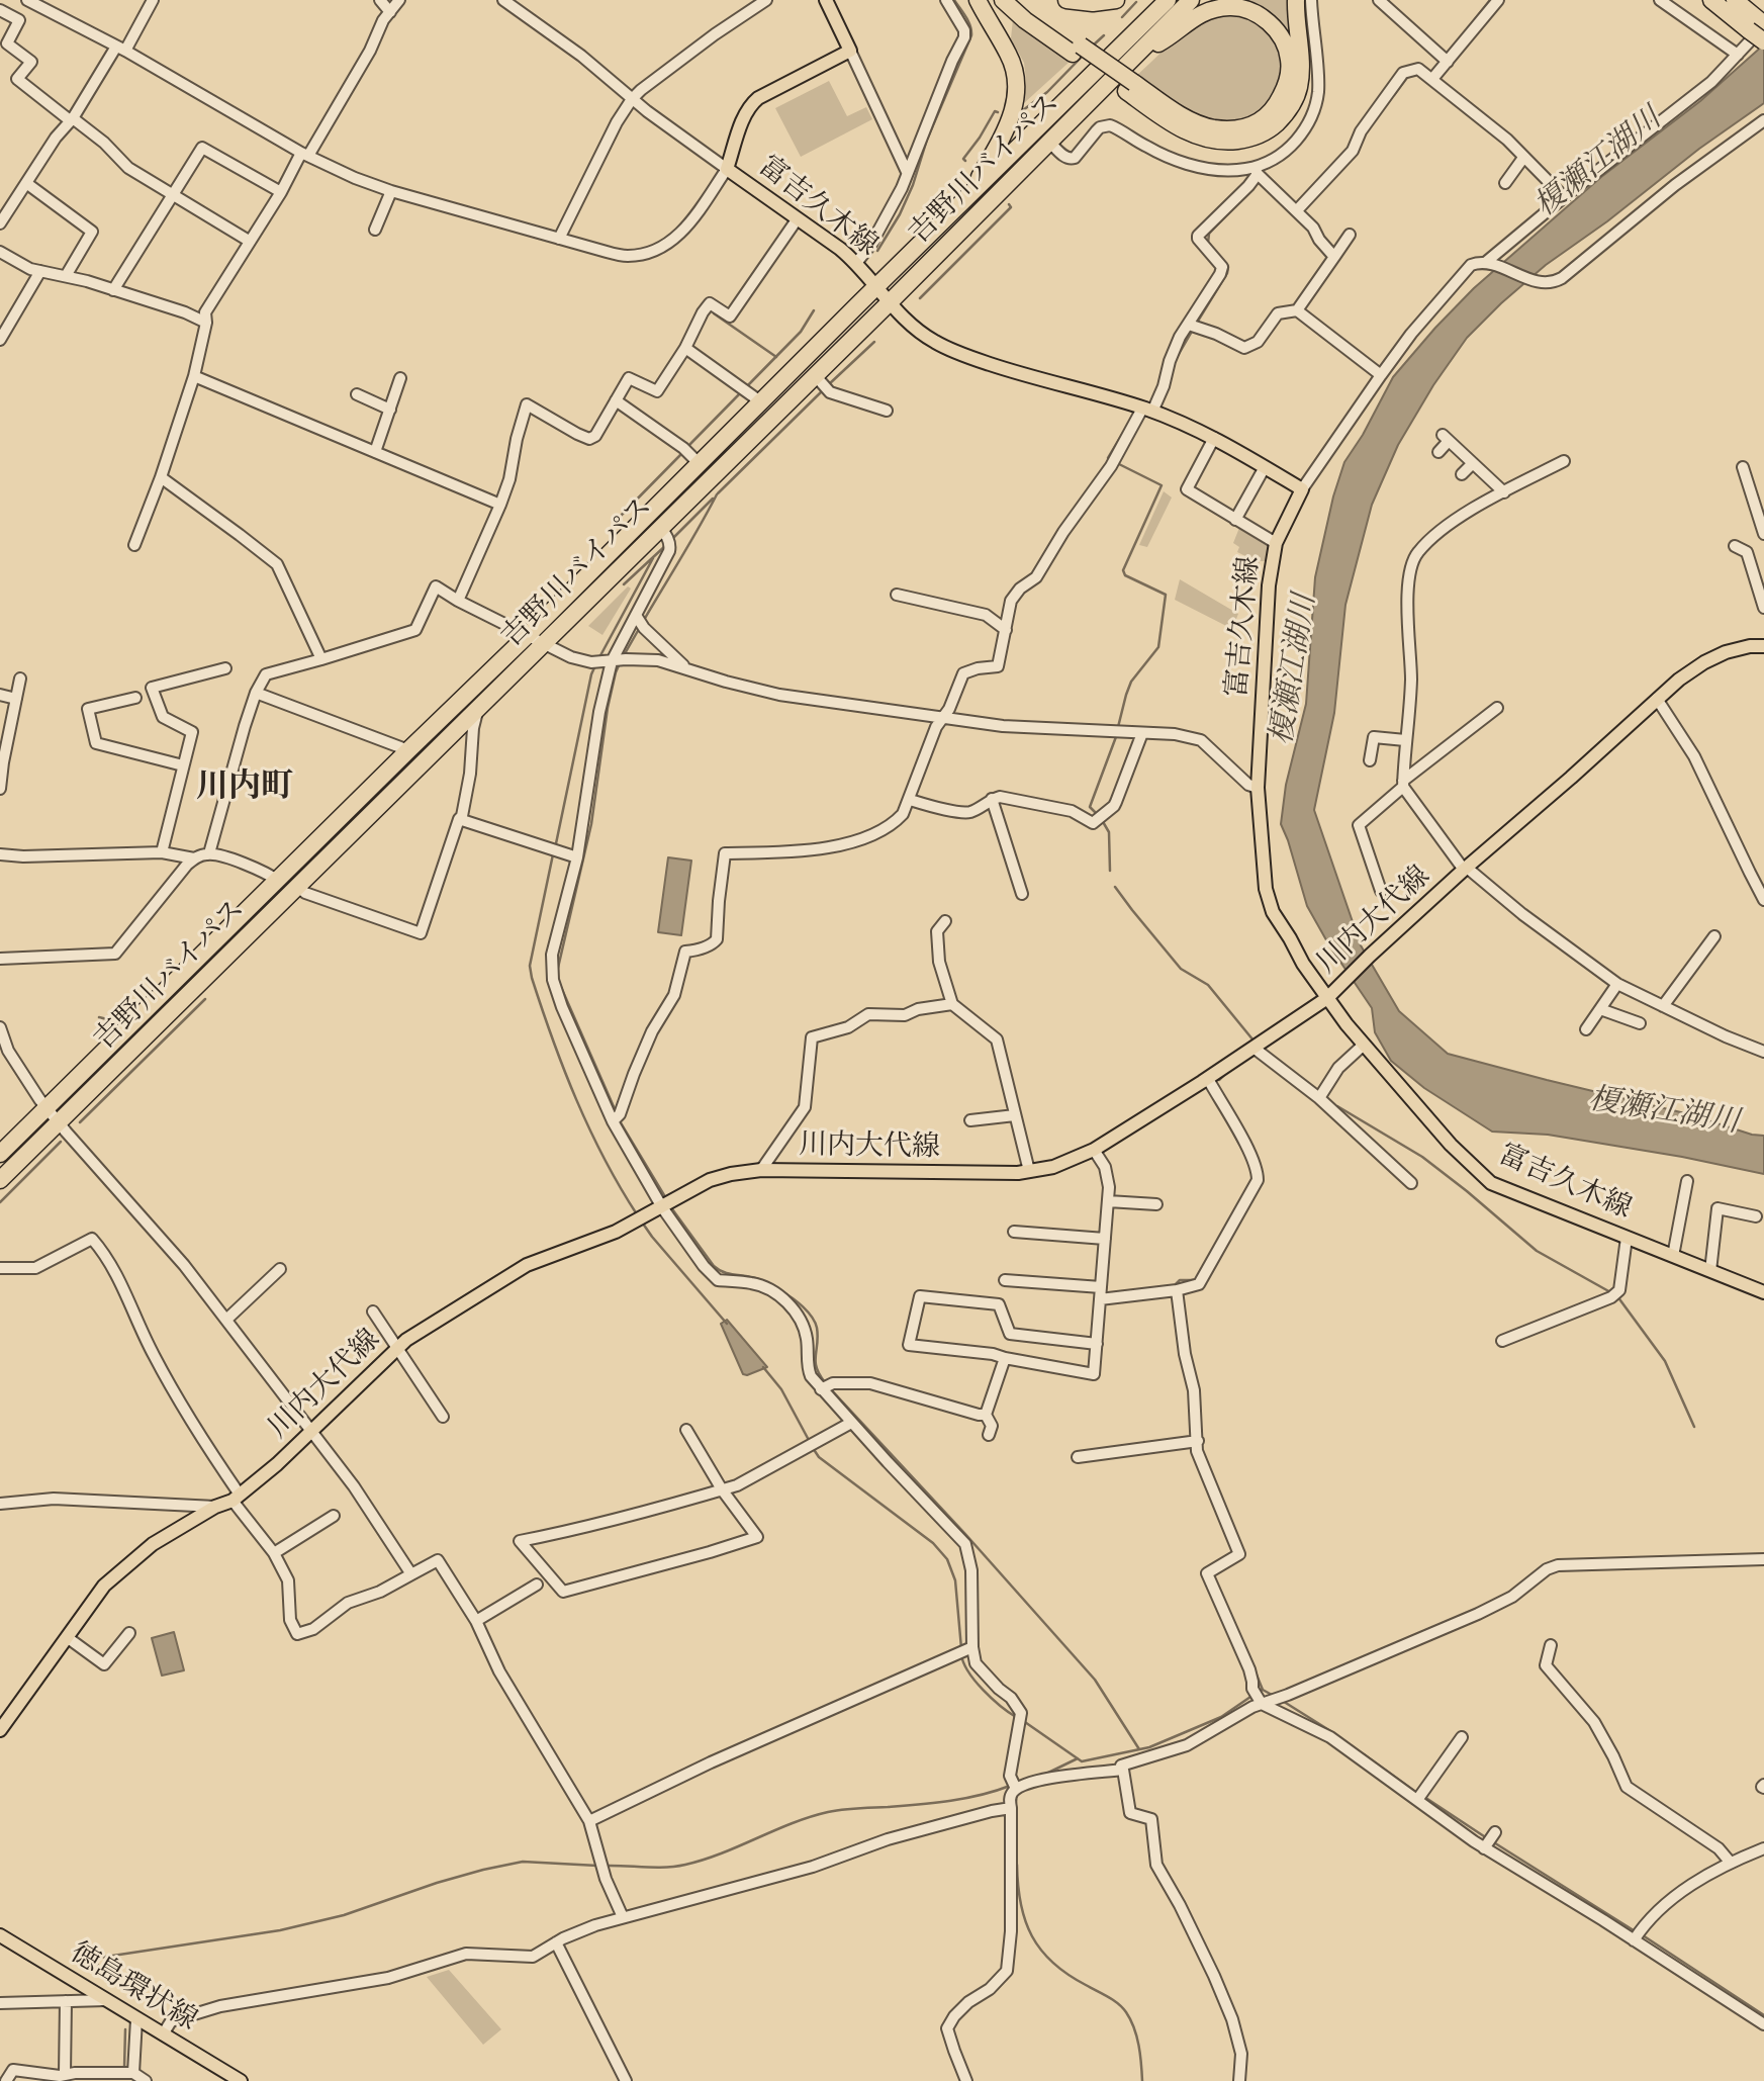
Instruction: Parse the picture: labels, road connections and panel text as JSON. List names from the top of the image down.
{
  "streets": {
    "highway": ["吉野川バイパス"],
    "main road": ["富吉久木線", "川内大代線", "徳島環状線"]
  },
  "crossings": [
    ["吉野川バイパス", "富吉久木線"],
    ["富吉久木線", "川内大代線"]
  ],
  "districts": ["川内町"],
  "water": ["榎瀬江湖川"]
}
